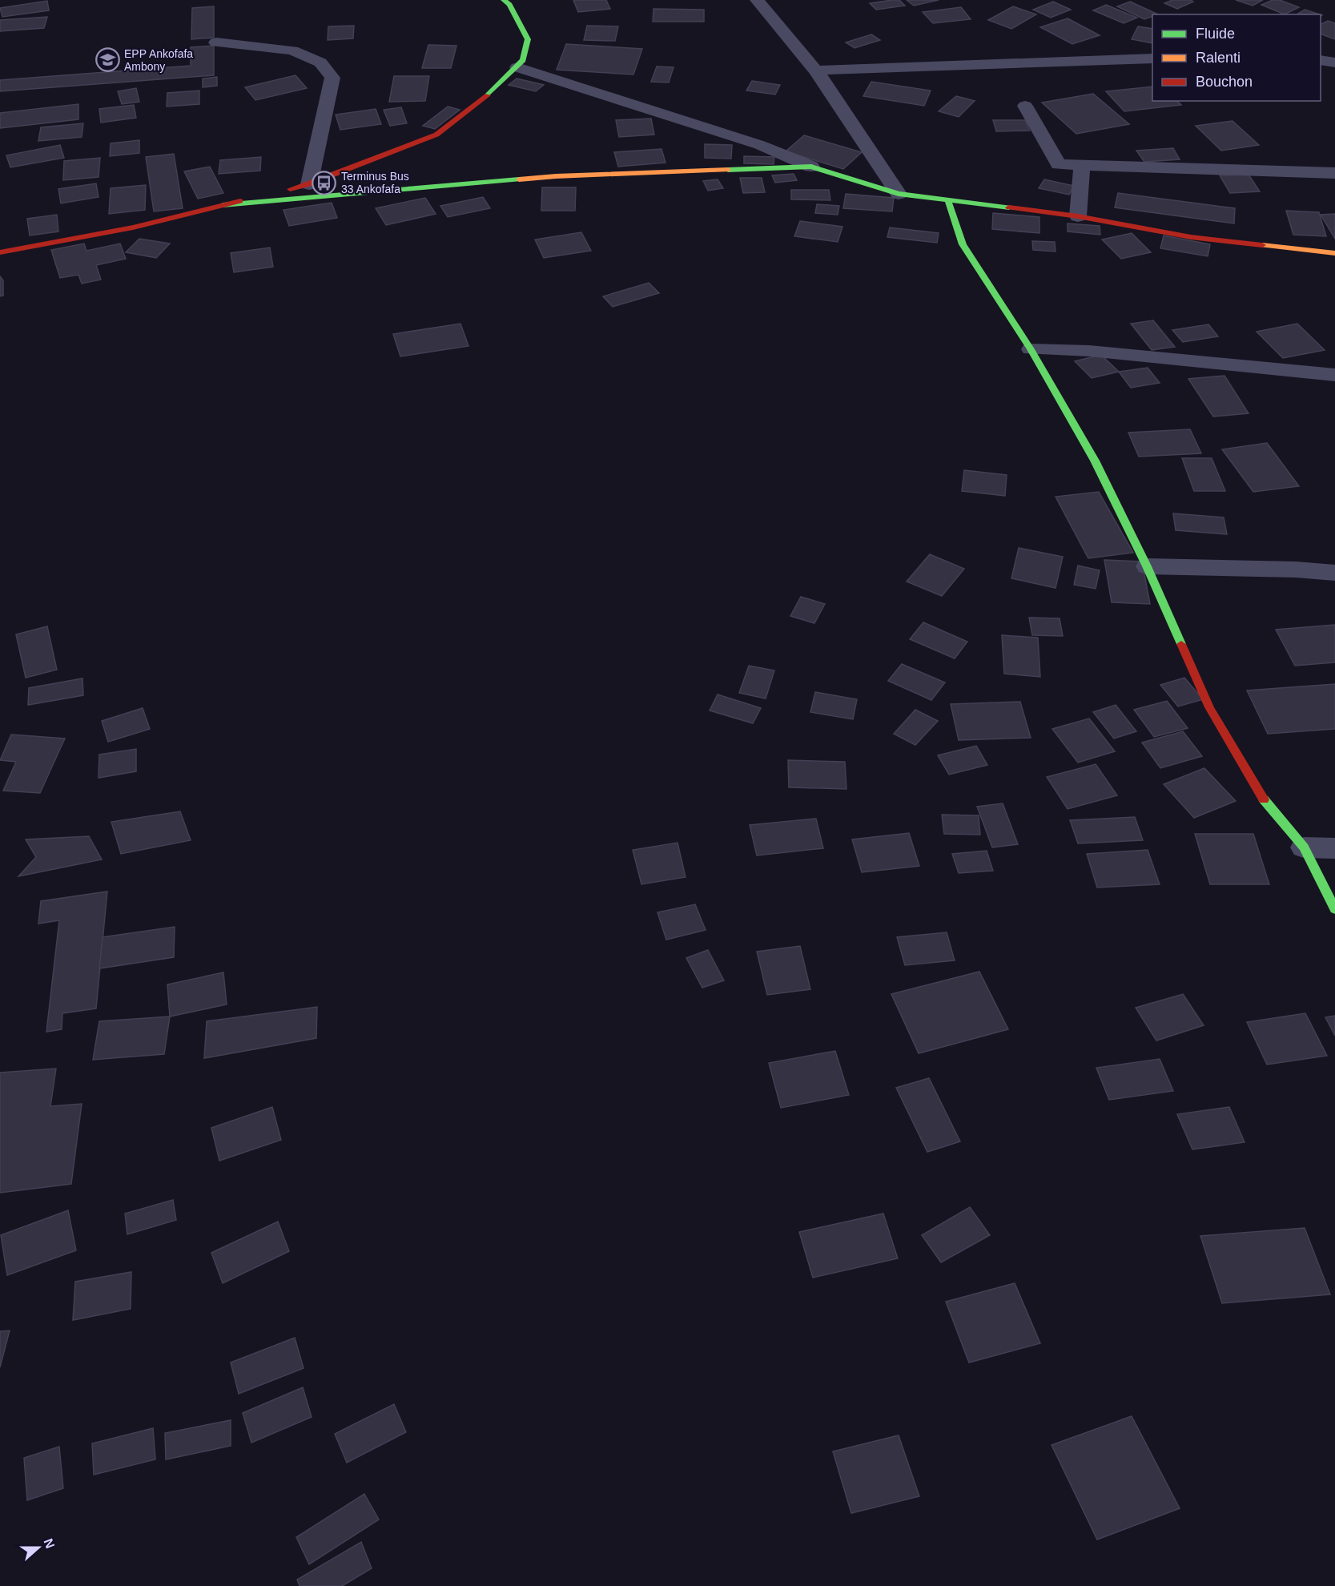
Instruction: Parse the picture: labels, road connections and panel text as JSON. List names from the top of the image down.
{
  "places": {
    "school or university": ["EPP Ankofafa Ambony"],
    "bus stop": ["Terminus Bus 33 Ankofafa"]
  },
  "legend": ["Fluide", "Ralenti", "Bouchon"],
  "north": "right"
}
